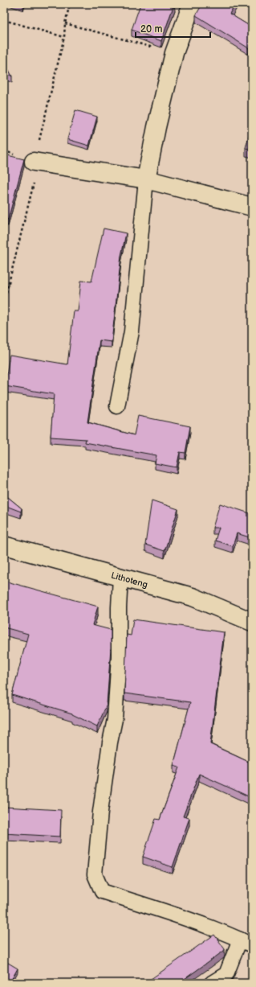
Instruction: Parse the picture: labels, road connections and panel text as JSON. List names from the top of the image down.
{
  "streets": {
    "street": ["Lithoteng"]
  },
  "scale_bar": "20 m"
}
